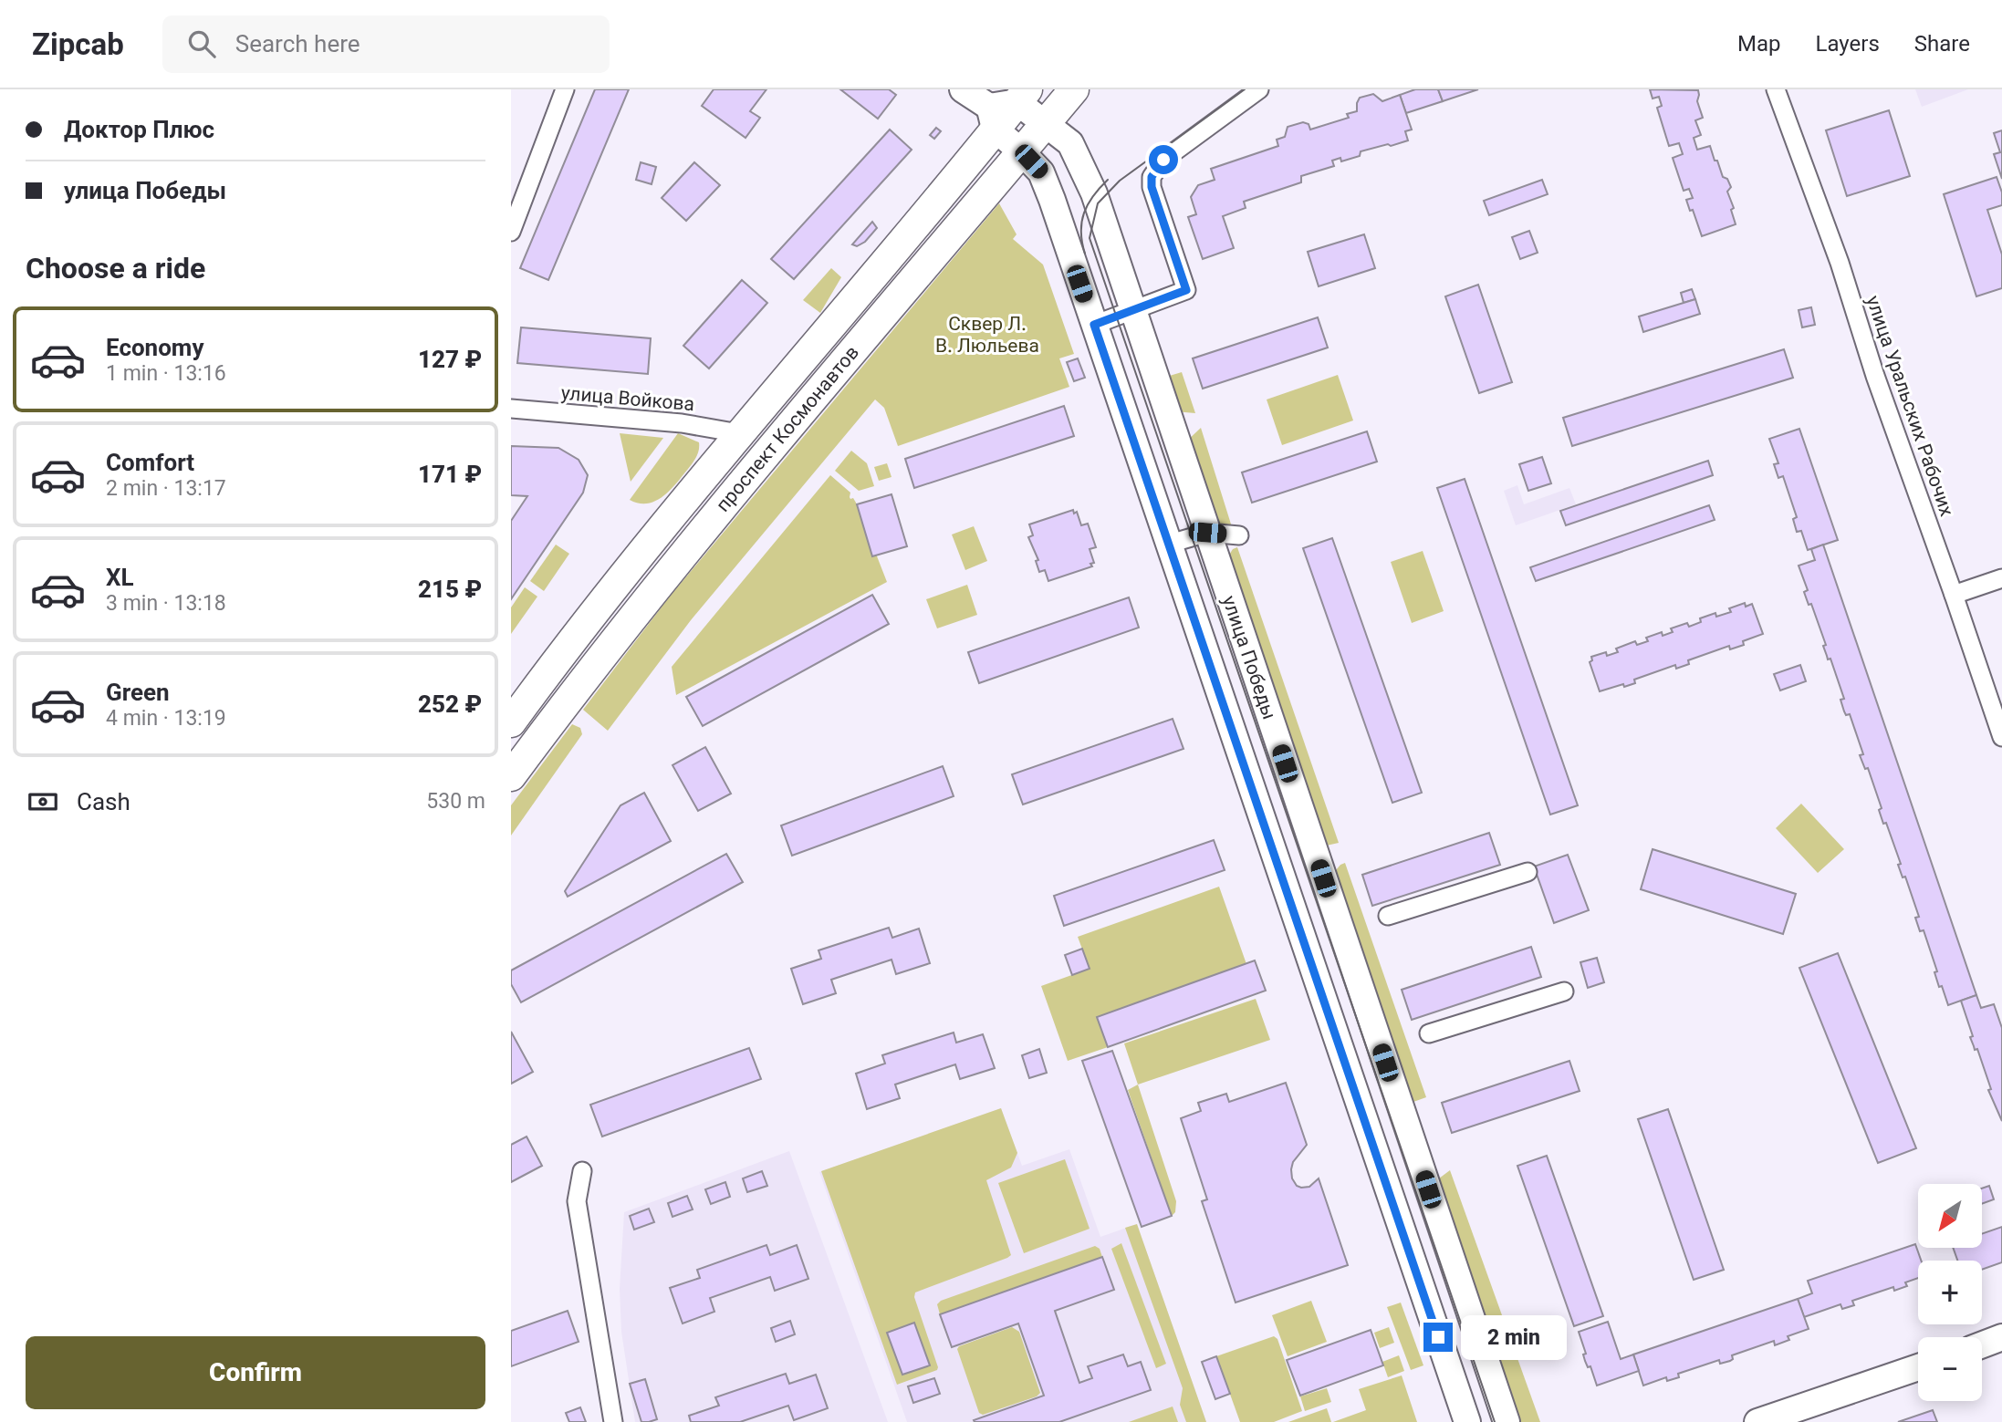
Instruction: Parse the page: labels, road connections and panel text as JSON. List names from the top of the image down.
{
  "streets": {
    "main road": ["проспект Космонавтов", "улица Победы"],
    "street": ["улица Войкова", "улица Уральских Рабочих"]
  },
  "crossings": [
    ["улица Войкова", "проспект Космонавтов"],
    ["проспект Космонавтов", "улица Победы"]
  ],
  "parks": ["Сквер Л. В. Люльева"],
  "north": "bottom left",
  "page": {
    "header": "Zipcab",
    "search": "Search here",
    "nav": ["Map", "Layers", "Share"],
    "banner": ["Доктор Плюс", "улица Победы"],
    "heading": "Choose a ride",
    "list": [
      {
        "name": "Economy",
        "note": "1 min · 13:16",
        "value": "127 ₽"
      },
      {
        "name": "Comfort",
        "note": "2 min · 13:17",
        "value": "171 ₽"
      },
      {
        "name": "XL",
        "note": "3 min · 13:18",
        "value": "215 ₽"
      },
      {
        "name": "Green",
        "note": "4 min · 13:19",
        "value": "252 ₽"
      }
    ],
    "pay": ["Cash", "530 m"],
    "map_buttons": ["+", "−"],
    "bubble": "2 min",
    "buttons": "Confirm"
  }
}
